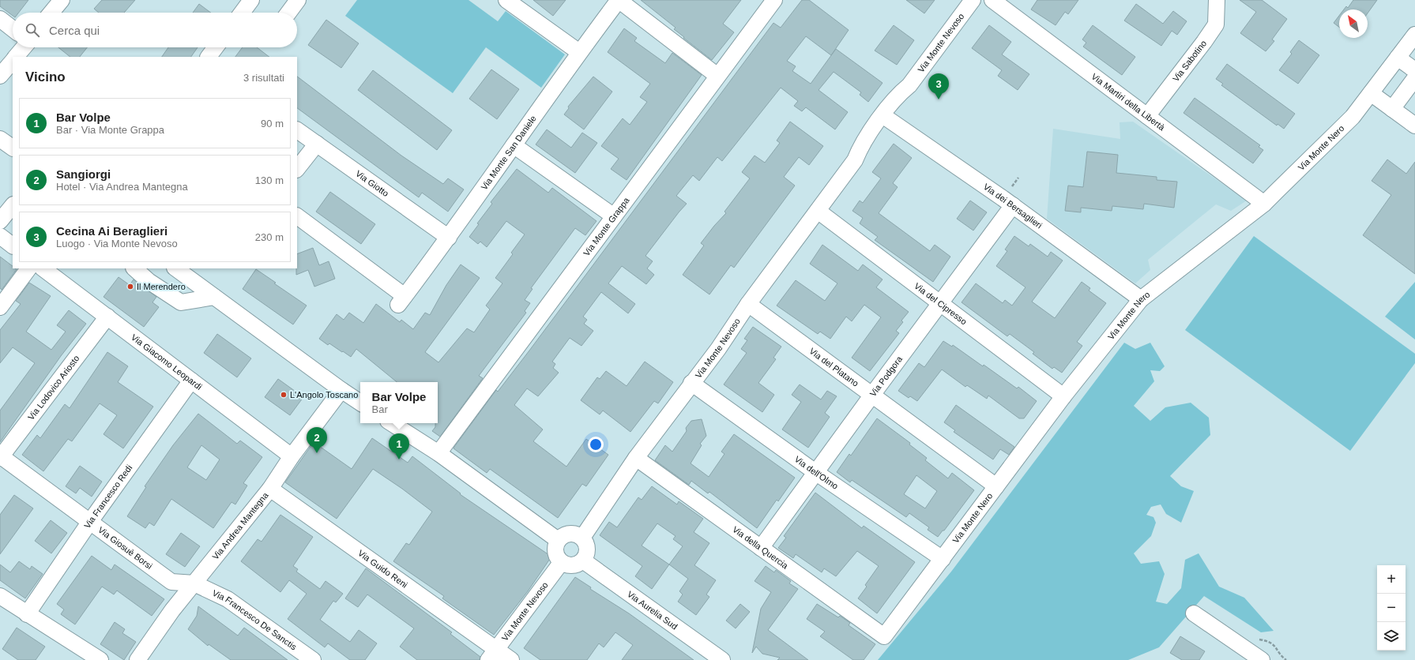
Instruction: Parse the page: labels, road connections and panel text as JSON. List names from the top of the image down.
{
  "streets": {
    "street": [
      "Via Monte Nevoso",
      "Via Sabotino",
      "Via Martiri della Libertà",
      "Via Monte Nero",
      "Via Monte San Daniele",
      "Via Giotto",
      "Via dei Bersaglieri",
      "Via Monte Grappa",
      "Via del Cipresso",
      "Via Giacomo Leopardi",
      "Via del Platano",
      "Via Podgora",
      "Via Lodovico Ariosto",
      "Via dell'Olmo",
      "Via Francesco Redi",
      "Via Andrea Mantegna",
      "Via della Quercia",
      "Via Giosuè Borsi",
      "Via Guido Reni",
      "Via Aurelia Sud",
      "Via Francesco De Sanctis"
    ]
  },
  "crossings": [
    ["Via Monte Nevoso", "Via dei Bersaglieri"],
    ["Via Monte Nevoso", "Via del Cipresso"],
    ["Via Monte Nevoso", "Via del Platano"],
    ["Via Monte Nevoso", "Via dell'Olmo"],
    ["Via Monte Nevoso", "Via della Quercia"],
    ["Via Monte Nevoso", "Via Guido Reni"],
    ["Via Monte Nevoso", "Via Aurelia Sud"],
    ["Via Sabotino", "Via Martiri della Libertà"],
    ["Via Martiri della Libertà", "Via Monte Nero"],
    ["Via Monte Nero", "Via dei Bersaglieri"],
    ["Via Monte Nero", "Via del Cipresso"],
    ["Via Monte Nero", "Via del Platano"],
    ["Via Monte Nero", "Via dell'Olmo"],
    ["Via Monte Nero", "Via della Quercia"],
    ["Via Monte San Daniele", "Via Giotto"],
    ["Via dei Bersaglieri", "Via Podgora"],
    ["Via del Cipresso", "Via Podgora"],
    ["Via Giacomo Leopardi", "Via Lodovico Ariosto"],
    ["Via Giacomo Leopardi", "Via Francesco Redi"],
    ["Via Giacomo Leopardi", "Via Andrea Mantegna"],
    ["Via del Platano", "Via Podgora"],
    ["Via Podgora", "Via dell'Olmo"],
    ["Via Podgora", "Via della Quercia"],
    ["Via Lodovico Ariosto", "Via Giosuè Borsi"],
    ["Via Francesco Redi", "Via Giosuè Borsi"],
    ["Via Andrea Mantegna", "Via Giosuè Borsi"],
    ["Via Andrea Mantegna", "Via Guido Reni"],
    ["Via Andrea Mantegna", "Via Francesco De Sanctis"],
    ["Via Giosuè Borsi", "Via Francesco De Sanctis"]
  ],
  "places": ["Il Merendero", "L'Angolo Toscano"],
  "north": "top left",
  "page": {
    "search": "Cerca qui",
    "heading": ["Vicino", "3 risultati"],
    "pins": ["3", "2", "1"],
    "list": [
      {
        "mark": "1",
        "name": "Bar Volpe",
        "note": "Bar · Via Monte Grappa",
        "value": "90 m"
      },
      {
        "mark": "2",
        "name": "Sangiorgi",
        "note": "Hotel · Via Andrea Mantegna",
        "value": "130 m"
      },
      {
        "mark": "3",
        "name": "Cecina Ai Beraglieri",
        "note": "Luogo · Via Monte Nevoso",
        "value": "230 m"
      }
    ],
    "popup": ["Bar Volpe", "Bar"],
    "map_buttons": ["+", "−"]
  }
}
